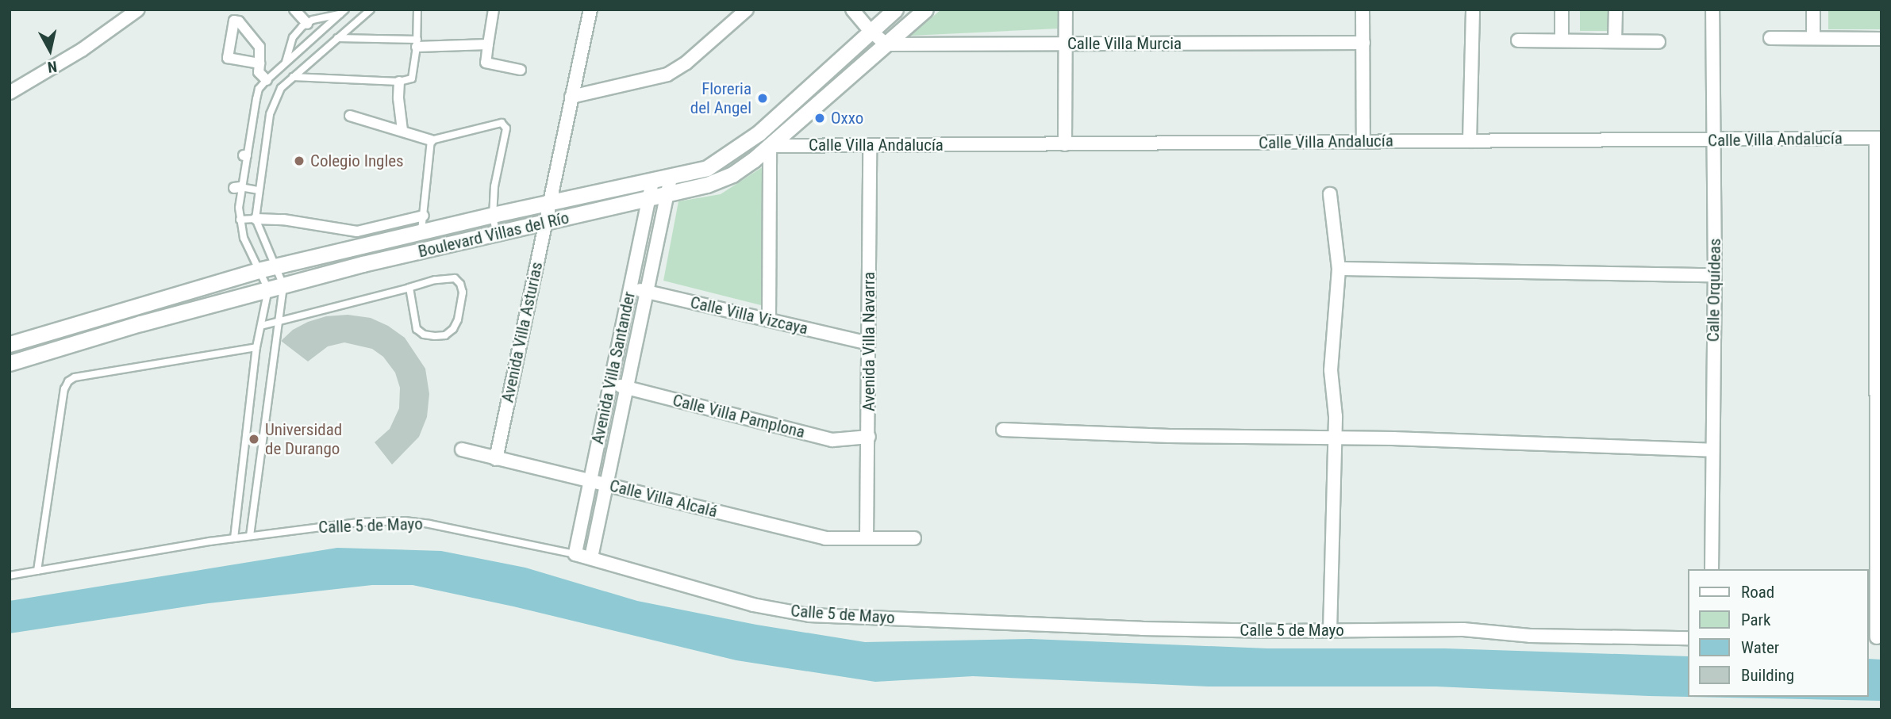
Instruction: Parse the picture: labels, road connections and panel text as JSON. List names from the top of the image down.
{
  "streets": {
    "street": [
      "Calle Villa Murcia",
      "Calle Villa Andalucía",
      "Boulevard Villas del Río",
      "Calle Orquídeas",
      "Calle Villa Vizcaya",
      "Avenida Villa Asturias",
      "Avenida Villa Navarra",
      "Avenida Villa Santander",
      "Calle Villa Pamplona",
      "Calle Villa Alcalá",
      "Calle 5 de Mayo"
    ]
  },
  "crossings": [
    ["Calle Villa Murcia", "Boulevard Villas del Río"],
    ["Calle Villa Andalucía", "Boulevard Villas del Río"],
    ["Calle Villa Andalucía", "Calle Orquídeas"],
    ["Calle Villa Andalucía", "Avenida Villa Navarra"],
    ["Boulevard Villas del Río", "Avenida Villa Asturias"],
    ["Boulevard Villas del Río", "Avenida Villa Santander"],
    ["Calle Villa Vizcaya", "Avenida Villa Navarra"],
    ["Calle Villa Vizcaya", "Avenida Villa Santander"],
    ["Avenida Villa Asturias", "Calle Villa Alcalá"],
    ["Avenida Villa Navarra", "Calle Villa Pamplona"],
    ["Avenida Villa Navarra", "Calle Villa Alcalá"],
    ["Avenida Villa Santander", "Calle Villa Pamplona"],
    ["Avenida Villa Santander", "Calle Villa Alcalá"],
    ["Avenida Villa Santander", "Calle 5 de Mayo"]
  ],
  "places": [
    "Floreria del Angel",
    "Oxxo",
    "Colegio Ingles",
    "Universidad de Durango"
  ],
  "legend": [
    "Road",
    "Park",
    "Water",
    "Building"
  ],
  "north": "bottom"
}
